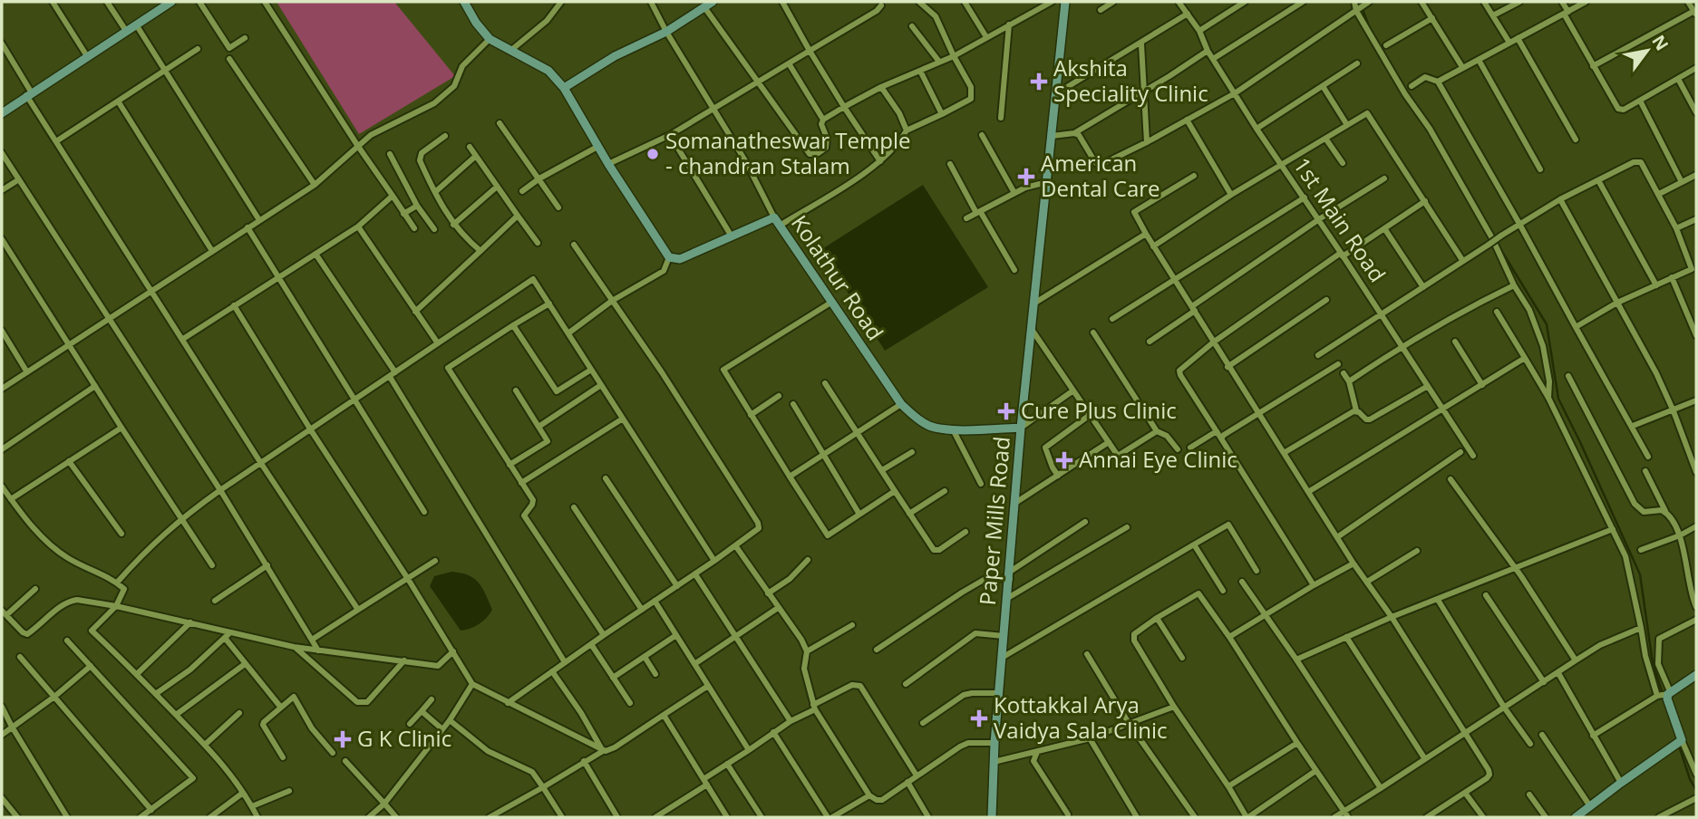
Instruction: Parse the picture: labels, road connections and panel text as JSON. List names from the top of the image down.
{
  "streets": {
    "main road": ["Kolathur Road", "Paper Mills Road"],
    "street": ["1st Main Road"]
  },
  "crossings": [
    ["Kolathur Road", "Paper Mills Road"]
  ],
  "places": {
    "health": [
      "Akshita Speciality Clinic",
      "American Dental Care",
      "Cure Plus Clinic",
      "Annai Eye Clinic",
      "Kottakkal Arya Vaidya Sala Clinic",
      "G K Clinic"
    ],
    "other": ["Somanatheswar Temple - chandran Stalam"]
  },
  "north": "top right"
}
